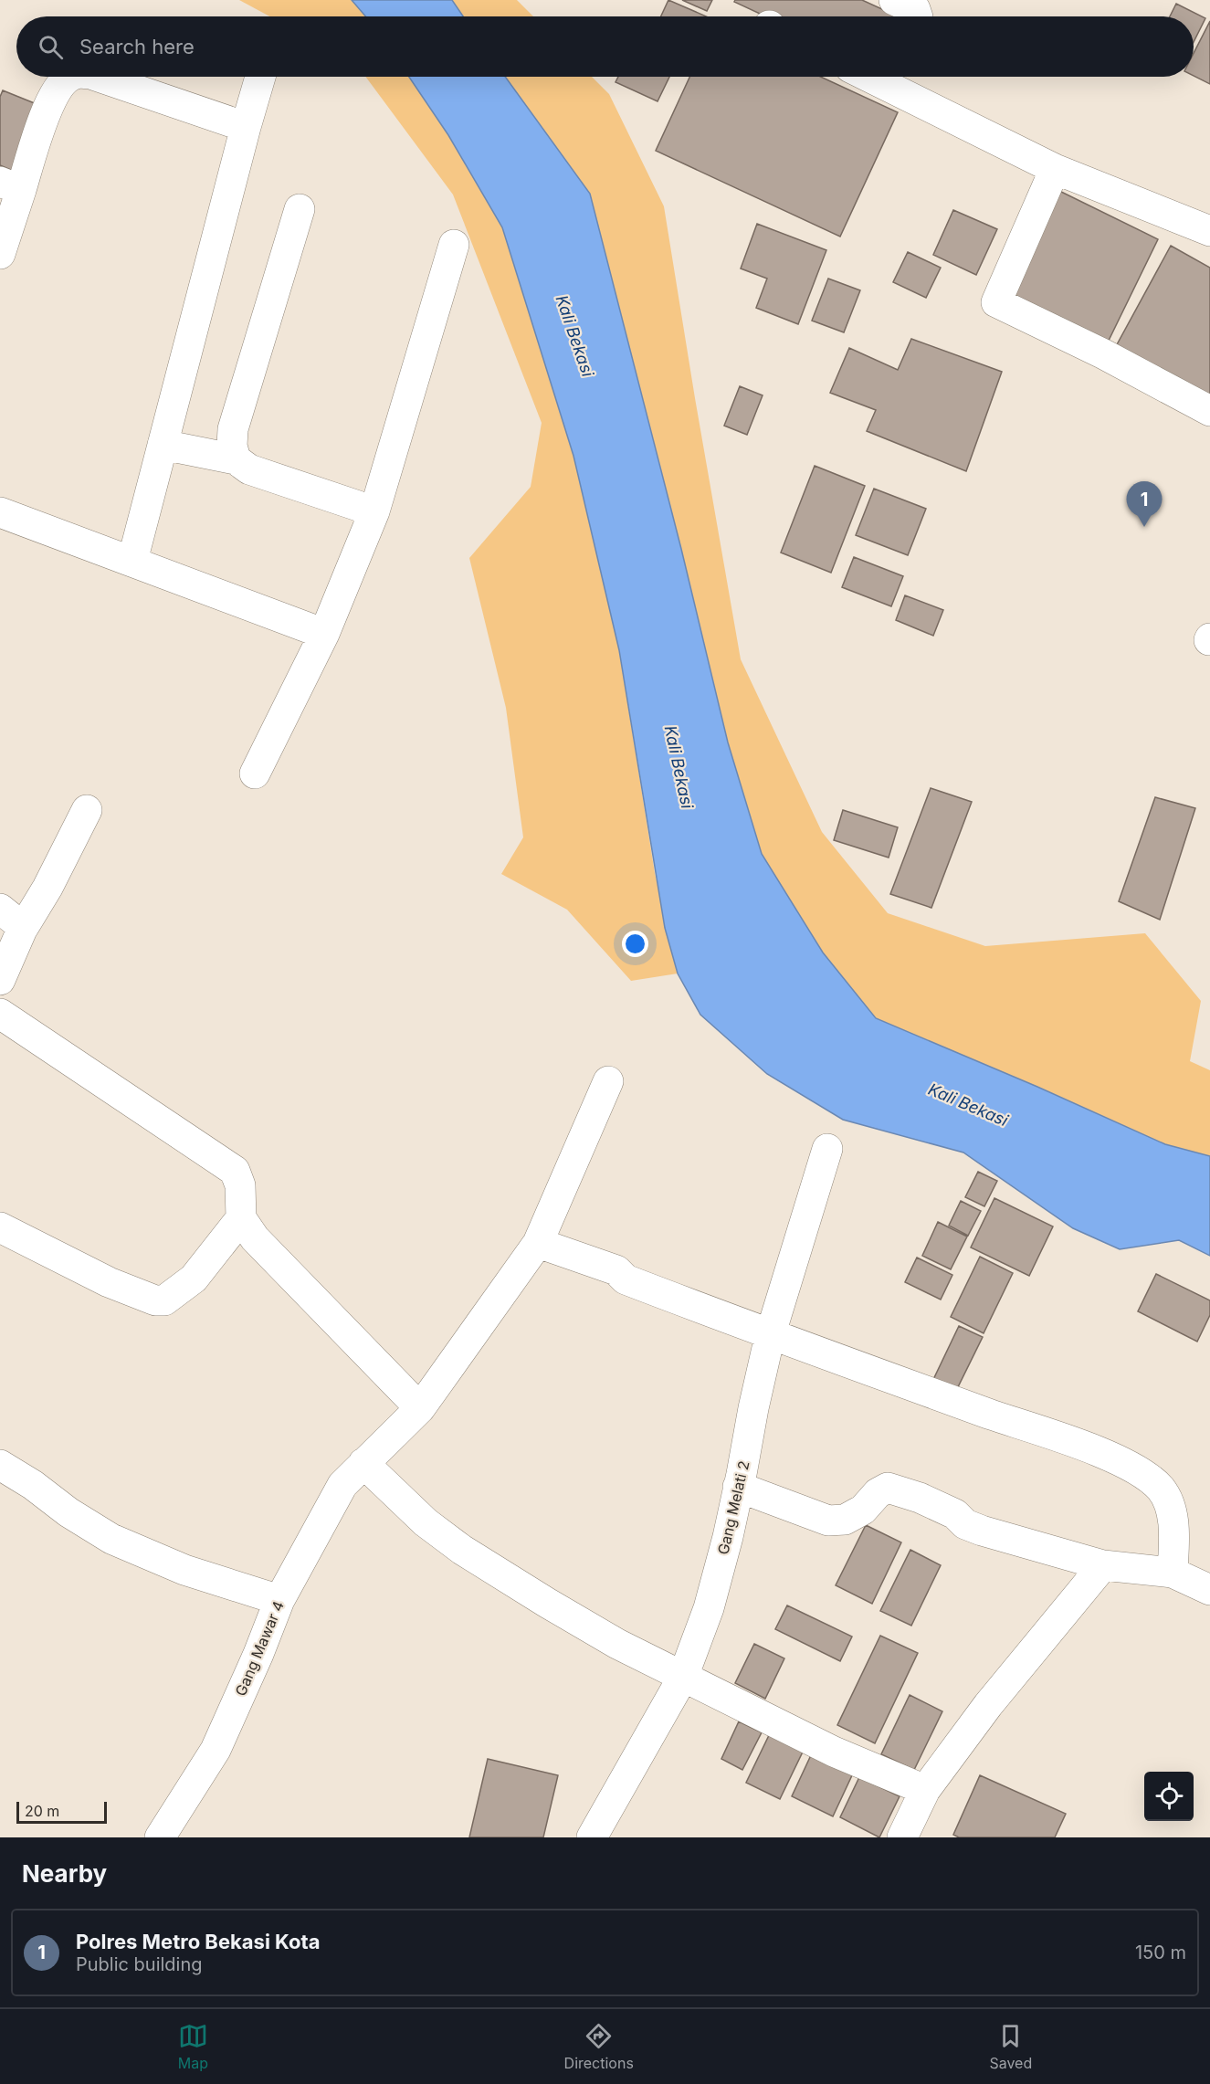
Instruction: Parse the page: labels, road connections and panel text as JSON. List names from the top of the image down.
{
  "streets": {
    "street": ["Gang Melati 2", "Gang Mawar 4"]
  },
  "water": ["Kali Bekasi"],
  "scale_bar": "20 m",
  "page": {
    "search": "Search here",
    "pins": "1",
    "scale": "20 m",
    "heading": "Nearby",
    "list": [
      {
        "mark": "1",
        "name": "Polres Metro Bekasi Kota",
        "note": "Public building",
        "value": "150 m"
      }
    ],
    "nav": ["Map", "Directions", "Saved"]
  }
}
